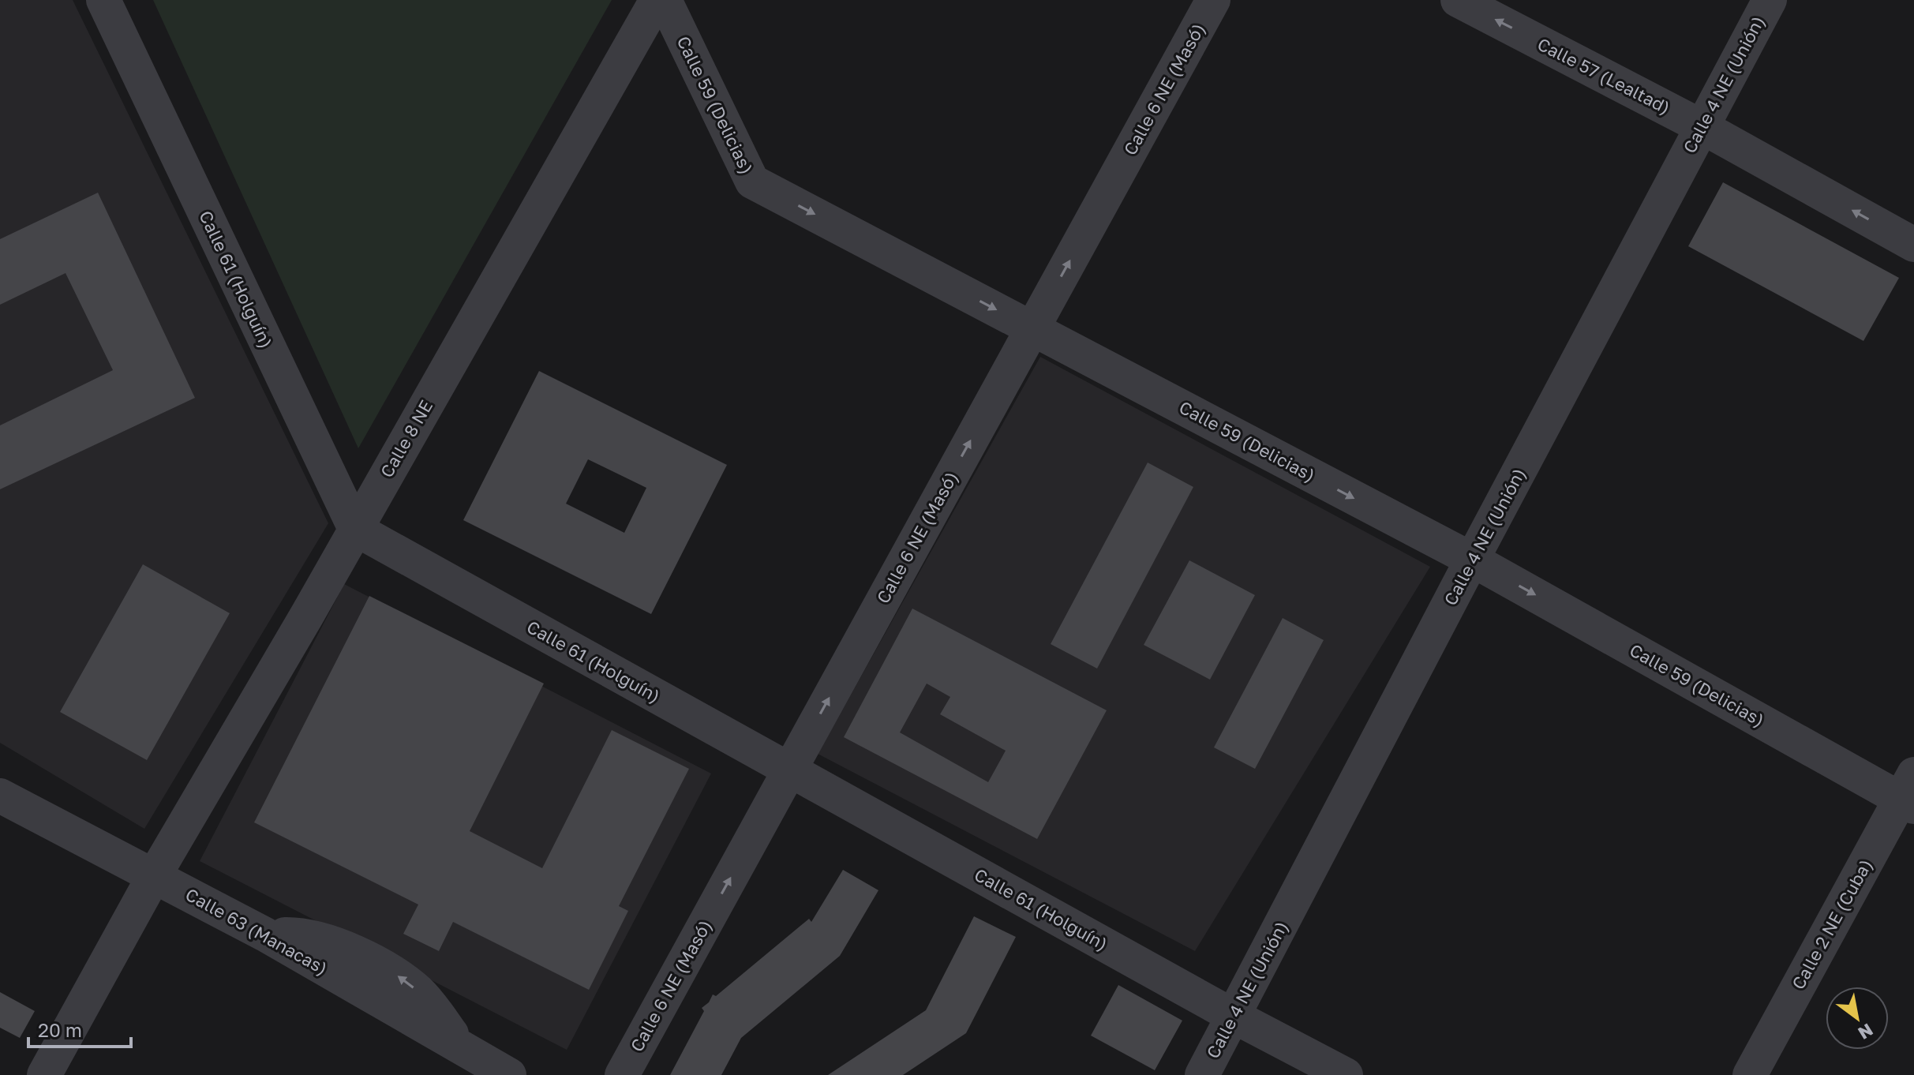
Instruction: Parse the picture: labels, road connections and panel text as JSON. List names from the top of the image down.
{
  "streets": {
    "street": [
      "Calle 57 (Lealtad)",
      "Calle 4 NE (Unión)",
      "Calle 6 NE (Masó)",
      "Calle 59 (Delicias)",
      "Calle 61 (Holguín)",
      "Calle 8 NE",
      "Calle 2 NE (Cuba)",
      "Calle 63 (Manacas)"
    ]
  },
  "crossings": [
    ["Calle 57 (Lealtad)", "Calle 4 NE (Unión)"],
    ["Calle 4 NE (Unión)", "Calle 59 (Delicias)"],
    ["Calle 4 NE (Unión)", "Calle 61 (Holguín)"],
    ["Calle 6 NE (Masó)", "Calle 59 (Delicias)"],
    ["Calle 6 NE (Masó)", "Calle 61 (Holguín)"],
    ["Calle 59 (Delicias)", "Calle 2 NE (Cuba)"],
    ["Calle 61 (Holguín)", "Calle 8 NE"],
    ["Calle 8 NE", "Calle 63 (Manacas)"]
  ],
  "one_way": ["Calle 57 (Lealtad)", "Calle 6 NE (Masó)", "Calle 59 (Delicias)"],
  "scale_bar": "20 m",
  "north": "bottom right"
}
